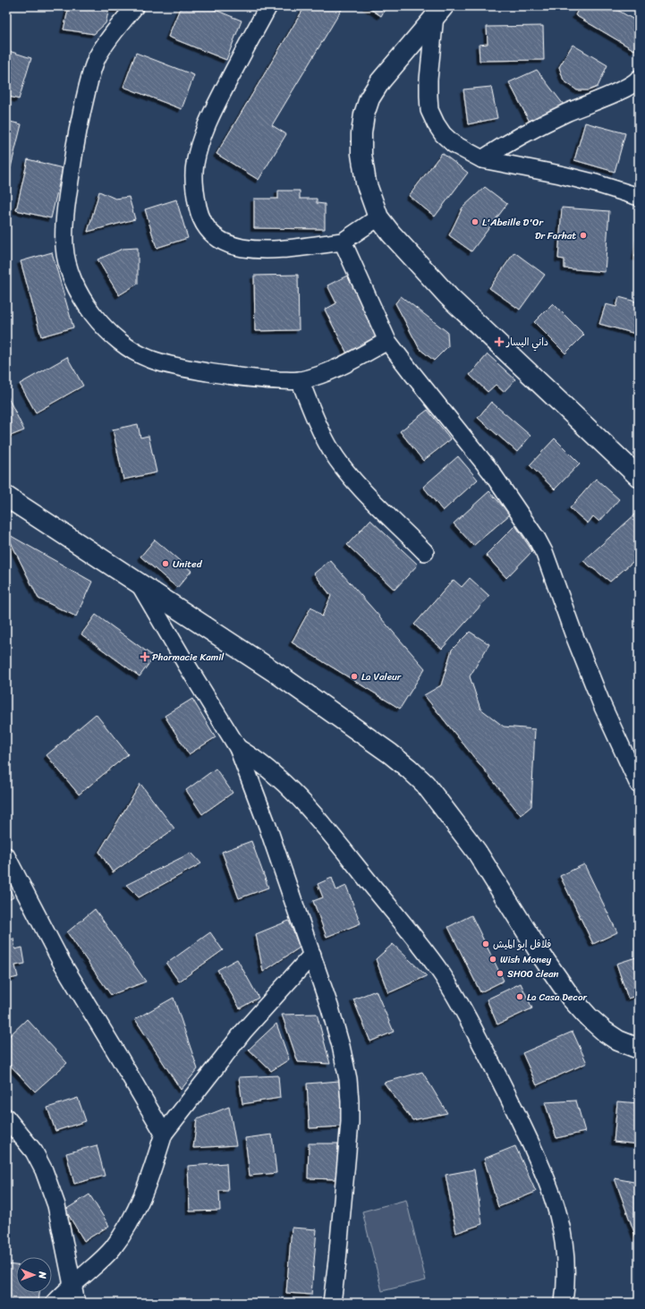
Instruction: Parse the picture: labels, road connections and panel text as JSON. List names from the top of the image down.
{
  "places": {
    "other": [
      "L'Abeille D'Or",
      "Dr Farhat",
      "United",
      "La Valeur",
      "فلافل ابو الميش",
      "Wish Money",
      "SHOO clean",
      "La Casa Decor"
    ],
    "health": ["داني اليسار", "Pharmacie Kamil"]
  },
  "north": "right"
}
